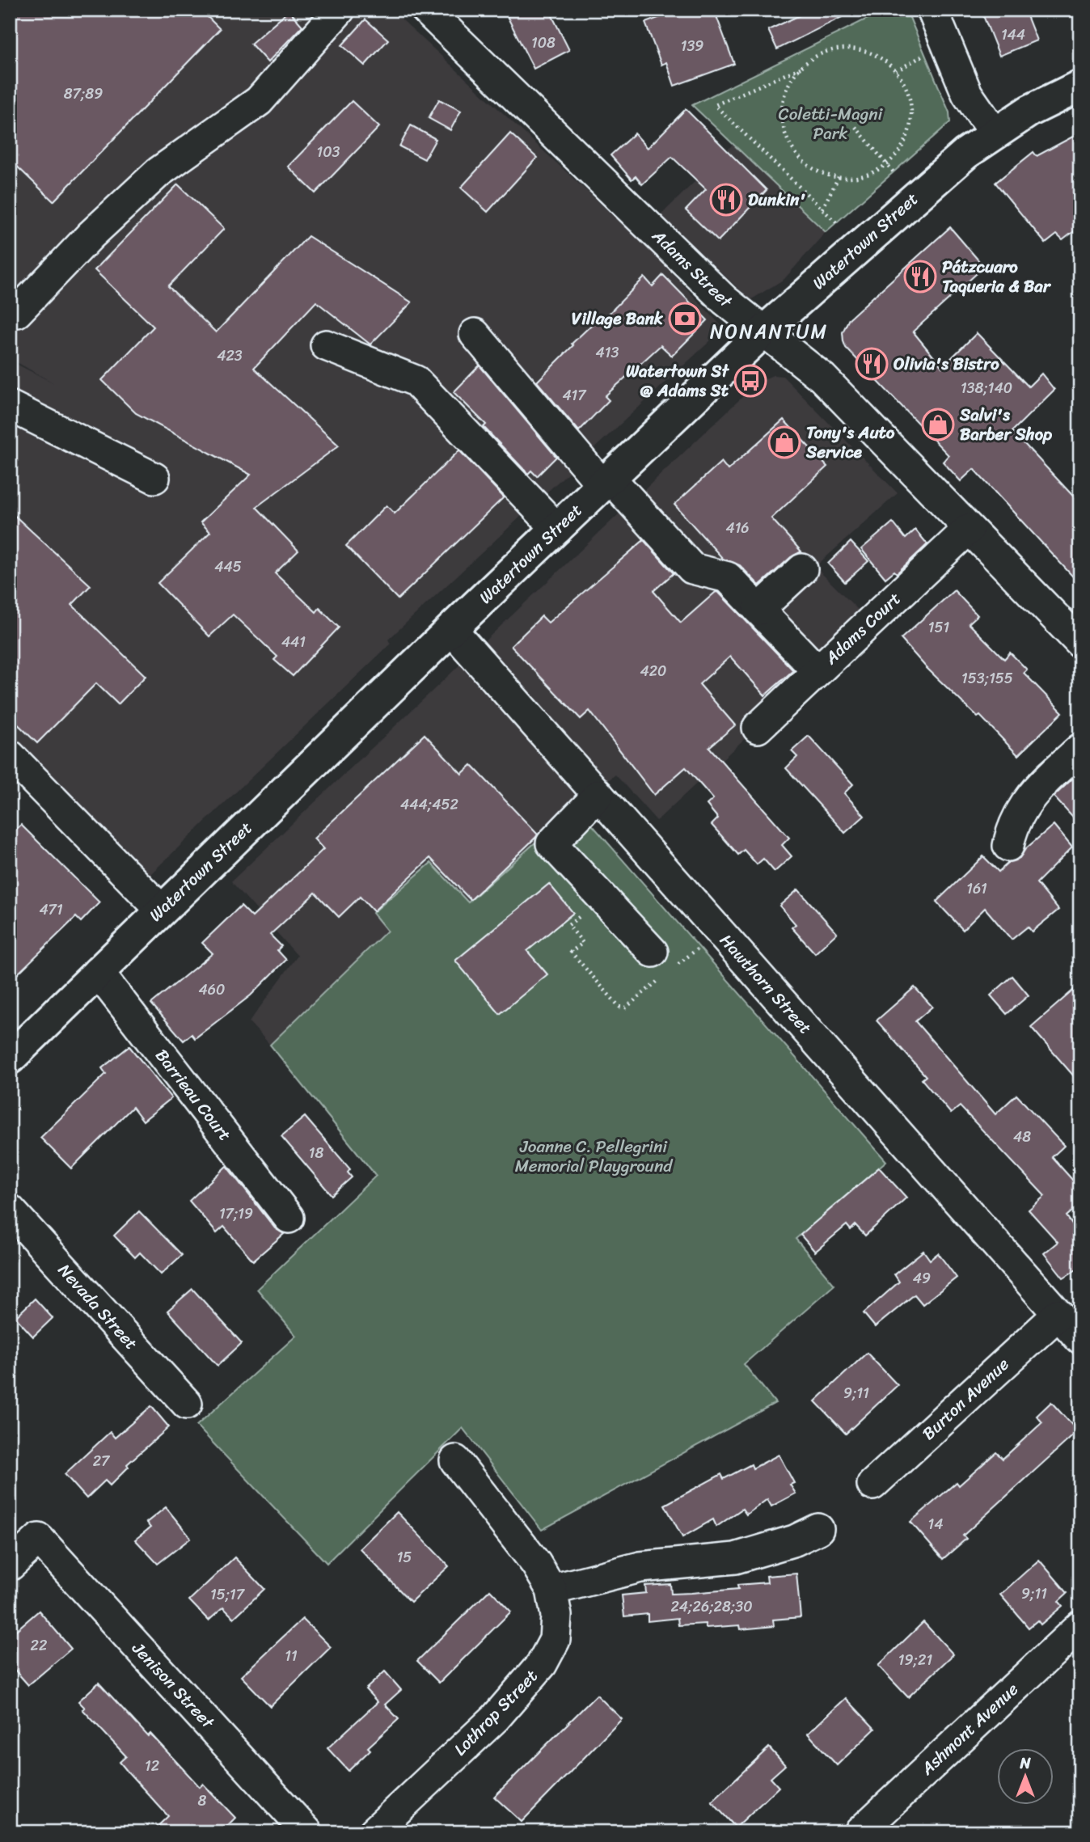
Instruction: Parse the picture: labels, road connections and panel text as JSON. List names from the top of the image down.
{
  "streets": {
    "main road": ["Watertown Street"],
    "street": [
      "Adams Street",
      "Adams Court",
      "Hawthorn Street",
      "Barrieau Court",
      "Nevada Street",
      "Burton Avenue",
      "Jenison Street",
      "Lothrop Street",
      "Ashmont Avenue"
    ]
  },
  "crossings": [
    ["Watertown Street", "Adams Street"],
    ["Watertown Street", "Hawthorn Street"],
    ["Watertown Street", "Barrieau Court"],
    ["Adams Street", "Adams Court"],
    ["Hawthorn Street", "Burton Avenue"]
  ],
  "districts": ["NONANTUM"],
  "parks": ["Coletti-Magni Park", "Joanne C. Pellegrini Memorial Playground"],
  "places": {
    "restaurant": ["Dunkin'", "Pátzcuaro Taqueria & Bar", "Olivia's Bistro"],
    "bank": ["Village Bank"],
    "bus stop": ["Watertown St @ Adams St"],
    "shop": ["Salvi's Barber Shop", "Tony's Auto Service"]
  },
  "house_numbers": [
    "144",
    "108",
    "139",
    "87;89",
    "103",
    "413",
    "423",
    "138;140",
    "417",
    "416",
    "445",
    "151",
    "441",
    "420",
    "153;155",
    "444;452",
    "161",
    "471",
    "460",
    "48",
    "18",
    "17;19",
    "49",
    "9;11",
    "27",
    "14",
    "15",
    "9;11",
    "15;17",
    "24;26;28;30",
    "22",
    "11",
    "19;21",
    "12",
    "8"
  ],
  "north": "top"
}
